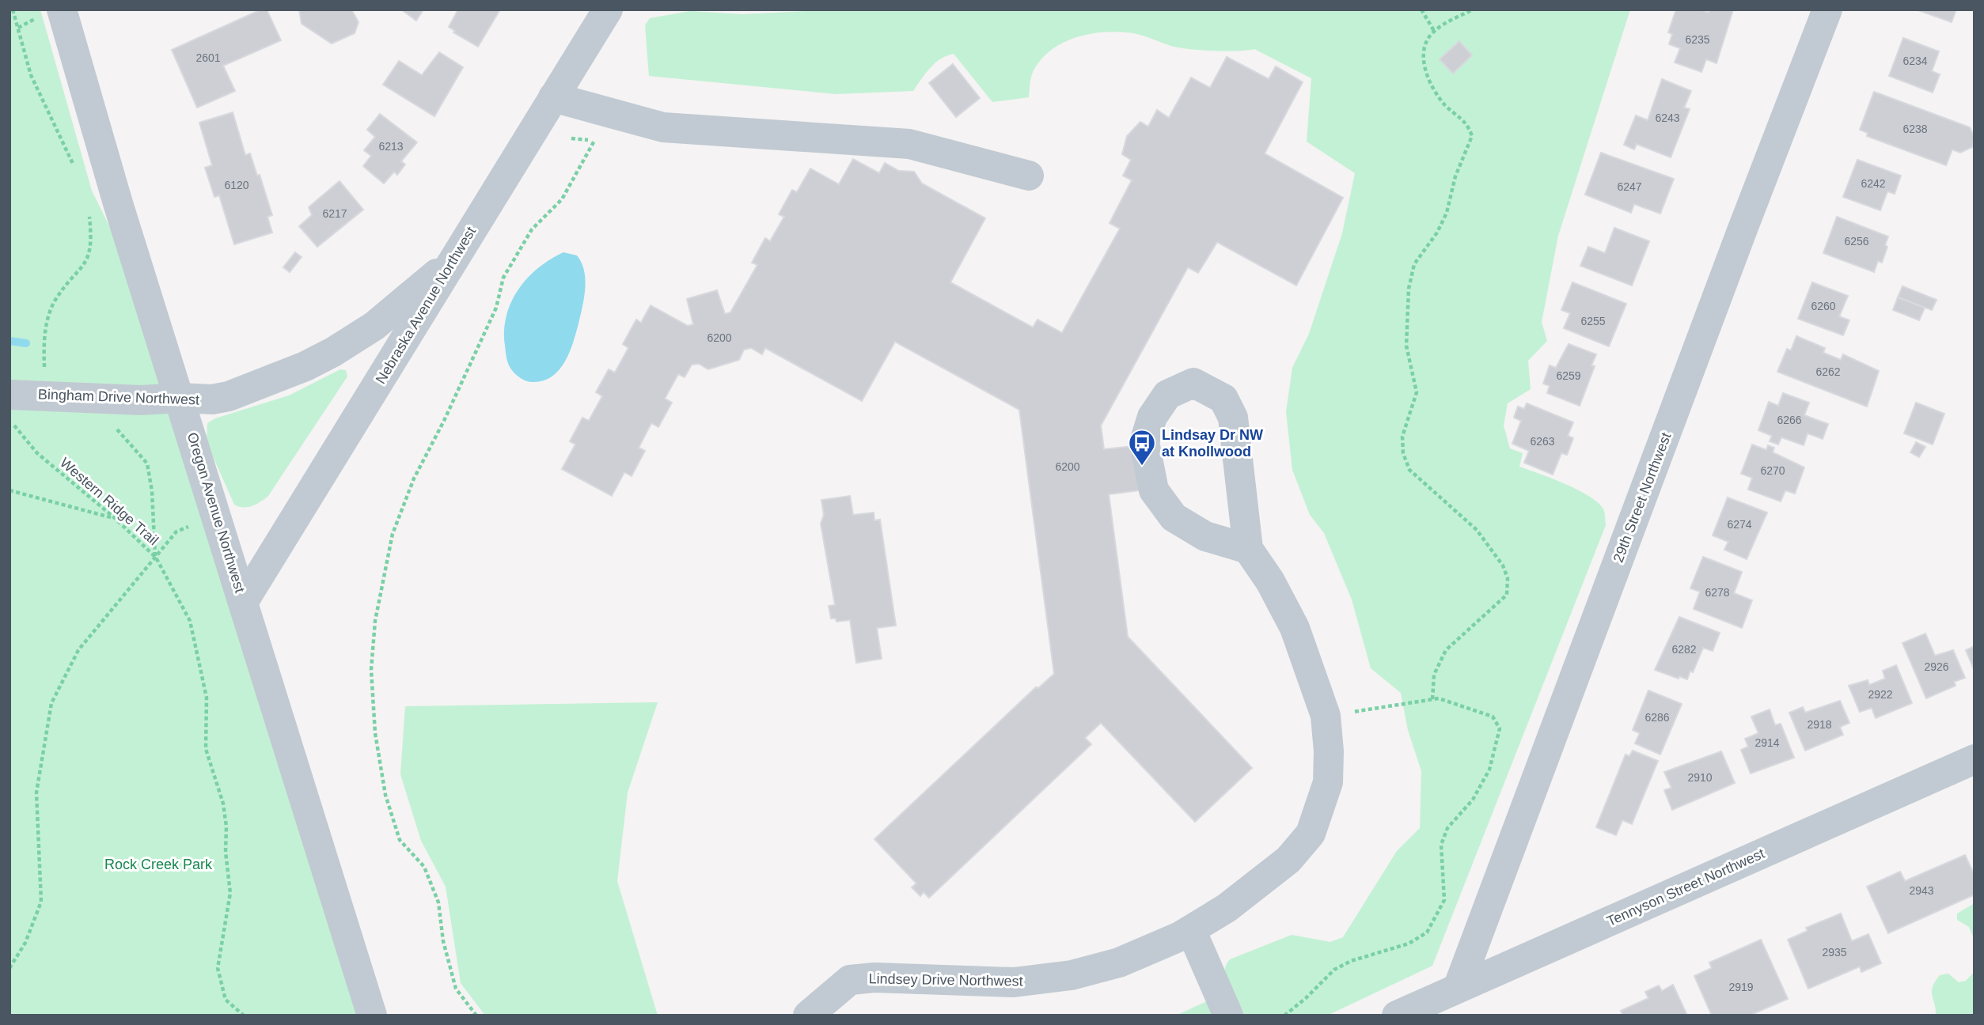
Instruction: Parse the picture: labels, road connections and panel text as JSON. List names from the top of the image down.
{
  "streets": {
    "street": [
      "Nebraska Avenue Northwest",
      "Bingham Drive Northwest",
      "29th Street Northwest",
      "Oregon Avenue Northwest",
      "Tennyson Street Northwest",
      "Lindsey Drive Northwest"
    ],
    "path": ["Western Ridge Trail"]
  },
  "crossings": [
    ["Nebraska Avenue Northwest", "Bingham Drive Northwest"],
    ["Nebraska Avenue Northwest", "Oregon Avenue Northwest"],
    ["Bingham Drive Northwest", "Oregon Avenue Northwest"],
    ["29th Street Northwest", "Tennyson Street Northwest"]
  ],
  "parks": ["Rock Creek Park"],
  "places": {
    "bus stop": ["Lindsay Dr NW at Knollwood"]
  },
  "house_numbers": [
    "6235",
    "2601",
    "6234",
    "6243",
    "6238",
    "6213",
    "6242",
    "6120",
    "6247",
    "6217",
    "6256",
    "6260",
    "6255",
    "6200",
    "6262",
    "6259",
    "6266",
    "6263",
    "6200",
    "6270",
    "6274",
    "6278",
    "6282",
    "2926",
    "2922",
    "6286",
    "2918",
    "2914",
    "2910",
    "2943",
    "2935",
    "2919"
  ]
}
